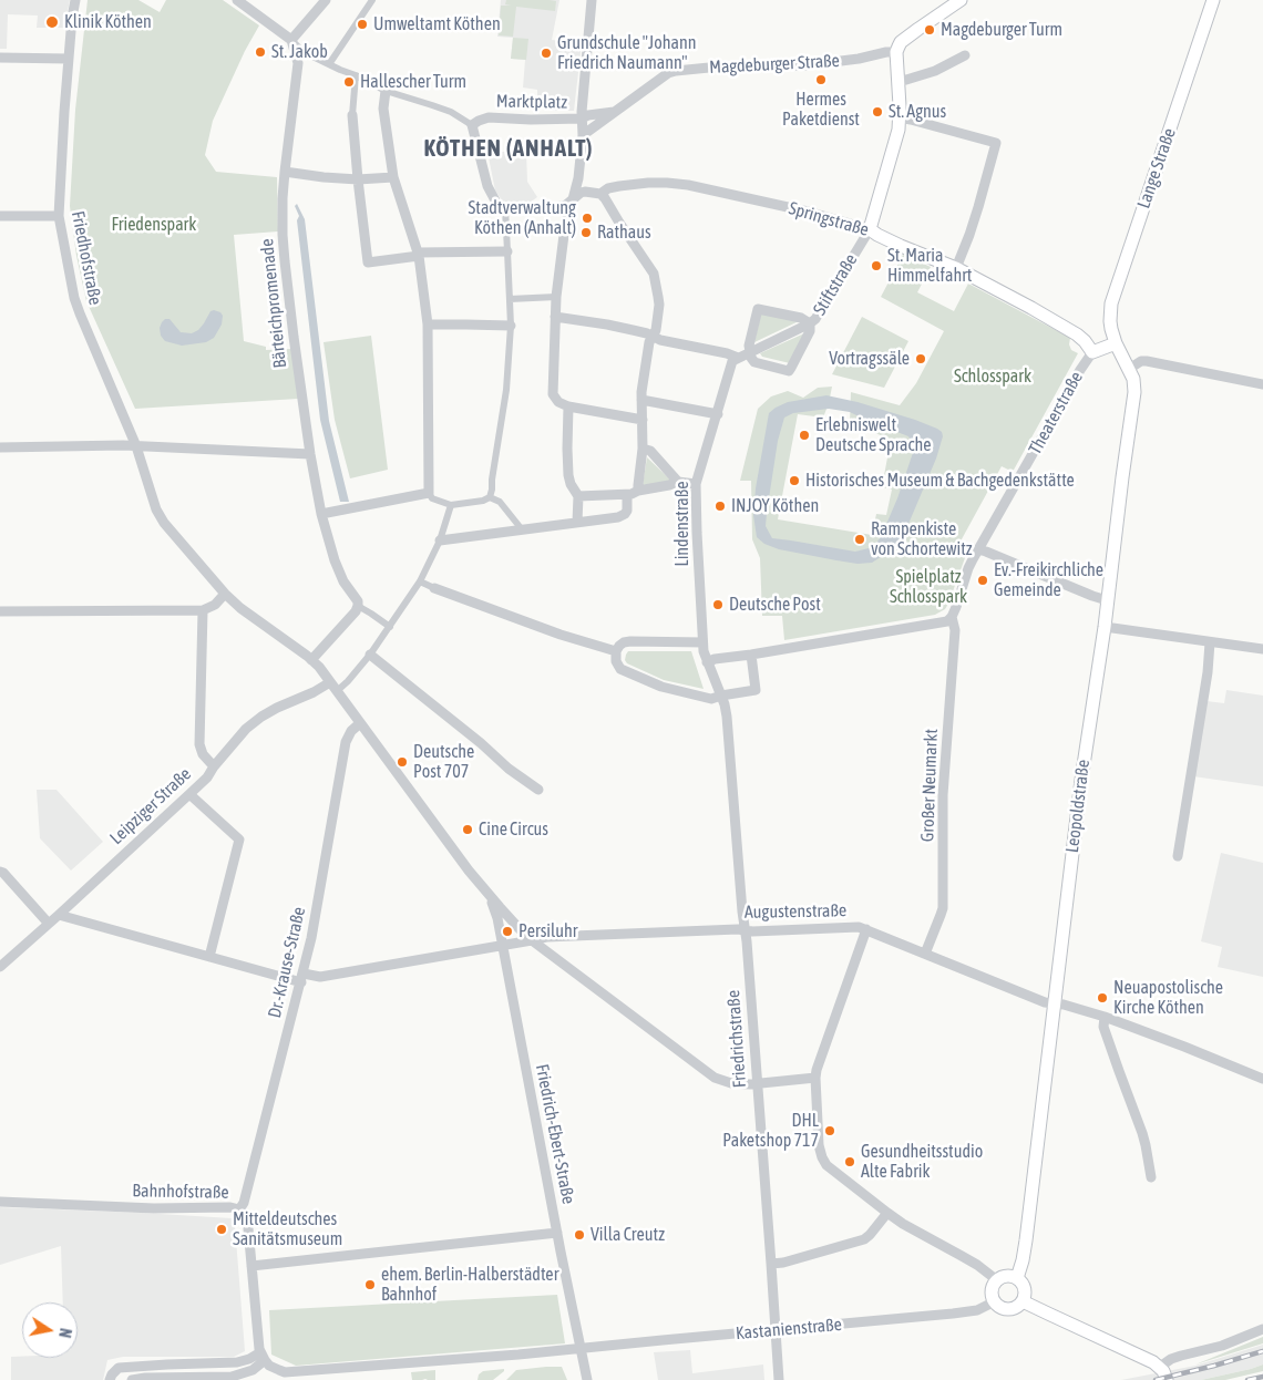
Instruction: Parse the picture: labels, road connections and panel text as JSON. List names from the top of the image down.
{
  "streets": {
    "main road": [
      "Lange Straße",
      "Springstraße",
      "Stiftstraße",
      "Theaterstraße",
      "Leopoldstraße"
    ],
    "street": [
      "Magdeburger Straße",
      "Marktplatz",
      "Friedhofstraße",
      "Bärteichpromenade",
      "Lindenstraße",
      "Großer Neumarkt",
      "Leipziger Straße",
      "Augustenstraße",
      "Dr.-Krause-Straße",
      "Friedrichstraße",
      "Friedrich-Ebert-Straße",
      "Bahnhofstraße",
      "Kastanienstraße"
    ]
  },
  "crossings": [
    ["Magdeburger Straße", "Marktplatz"],
    ["Magdeburger Straße", "Stiftstraße"],
    ["Marktplatz", "Springstraße"],
    ["Lange Straße", "Theaterstraße"],
    ["Lange Straße", "Leopoldstraße"],
    ["Springstraße", "Stiftstraße"],
    ["Springstraße", "Theaterstraße"],
    ["Friedhofstraße", "Leipziger Straße"],
    ["Friedhofstraße", "Dr.-Krause-Straße"],
    ["Friedhofstraße", "Friedrich-Ebert-Straße"],
    ["Theaterstraße", "Großer Neumarkt"],
    ["Theaterstraße", "Leopoldstraße"],
    ["Lindenstraße", "Friedrichstraße"],
    ["Großer Neumarkt", "Augustenstraße"],
    ["Leipziger Straße", "Augustenstraße"],
    ["Leopoldstraße", "Augustenstraße"],
    ["Leopoldstraße", "Kastanienstraße"],
    ["Augustenstraße", "Dr.-Krause-Straße"],
    ["Augustenstraße", "Friedrichstraße"],
    ["Augustenstraße", "Friedrich-Ebert-Straße"],
    ["Dr.-Krause-Straße", "Bahnhofstraße"],
    ["Friedrichstraße", "Kastanienstraße"],
    ["Friedrich-Ebert-Straße", "Kastanienstraße"],
    ["Bahnhofstraße", "Kastanienstraße"]
  ],
  "districts": ["KÖTHEN (ANHALT)"],
  "parks": ["Friedenspark", "Schlosspark", "Spielplatz Schlosspark"],
  "places": [
    "Klinik Köthen",
    "Umweltamt Köthen",
    "Magdeburger Turm",
    "St. Jakob",
    "Grundschule \"Johann Friedrich Naumann\"",
    "Hermes Paketdienst",
    "Hallescher Turm",
    "St. Agnus",
    "Stadtverwaltung Köthen (Anhalt)",
    "Rathaus",
    "St. Maria Himmelfahrt",
    "Vortragssäle",
    "Erlebniswelt Deutsche Sprache",
    "Historisches Museum & Bachgedenkstätte",
    "INJOY Köthen",
    "Rampenkiste von Schortewitz",
    "Ev.-Freikirchliche Gemeinde",
    "Deutsche Post",
    "Deutsche Post 707",
    "Cine Circus",
    "Persiluhr",
    "Neuapostolische Kirche Köthen",
    "DHL Paketshop 717",
    "Gesundheitsstudio Alte Fabrik",
    "Mitteldeutsches Sanitätsmuseum",
    "Villa Creutz",
    "ehem. Berlin-Halberstädter Bahnhof"
  ],
  "north": "right"
}
